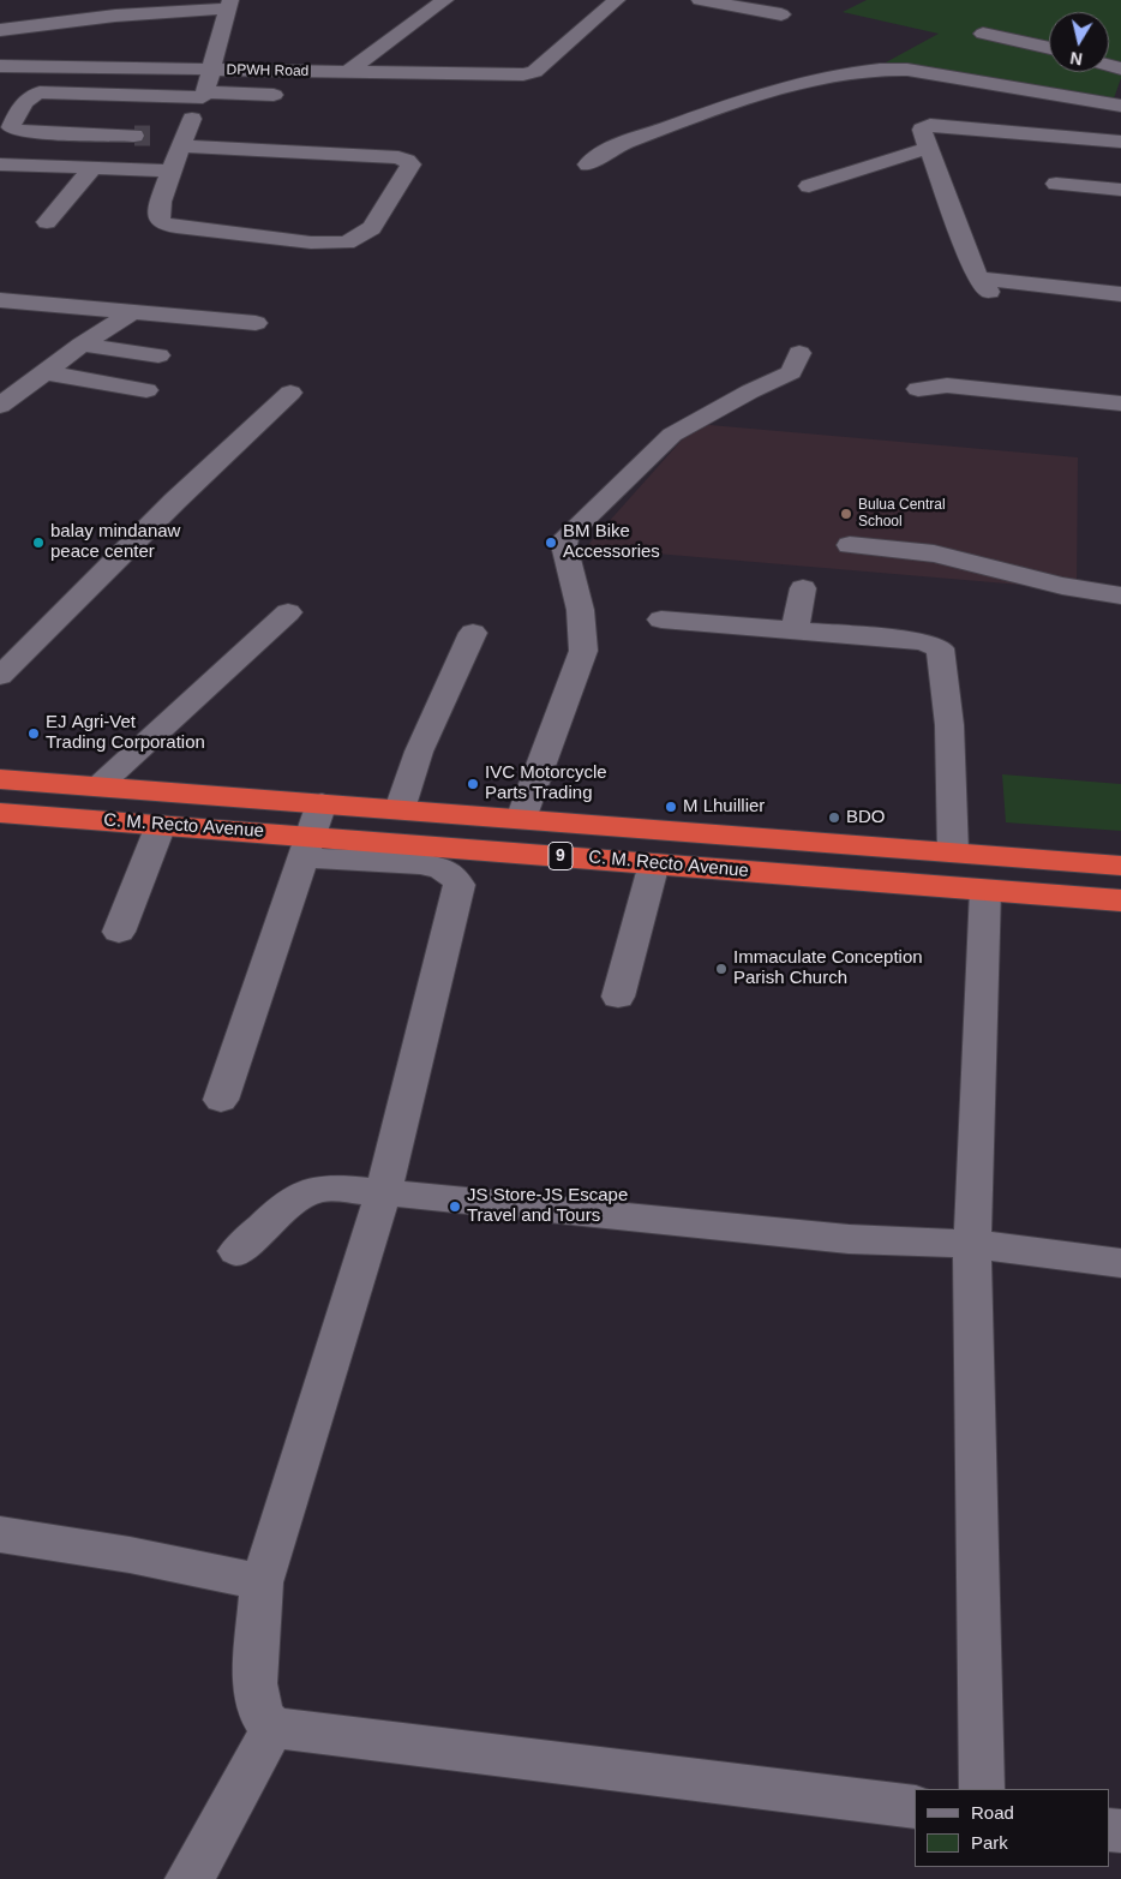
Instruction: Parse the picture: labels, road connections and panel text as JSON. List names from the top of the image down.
{
  "streets": {
    "highway": ["C. M. Recto Avenue", "9"],
    "street": ["DPWH Road"]
  },
  "places": [
    "Bulua Central School",
    "balay mindanaw peace center",
    "BM Bike Accessories",
    "EJ Agri-Vet Trading Corporation",
    "IVC Motorcycle Parts Trading",
    "M Lhuillier",
    "BDO",
    "Immaculate Conception Parish Church",
    "JS Store-JS Escape Travel and Tours"
  ],
  "legend": ["Road", "Park"],
  "north": "bottom"
}
